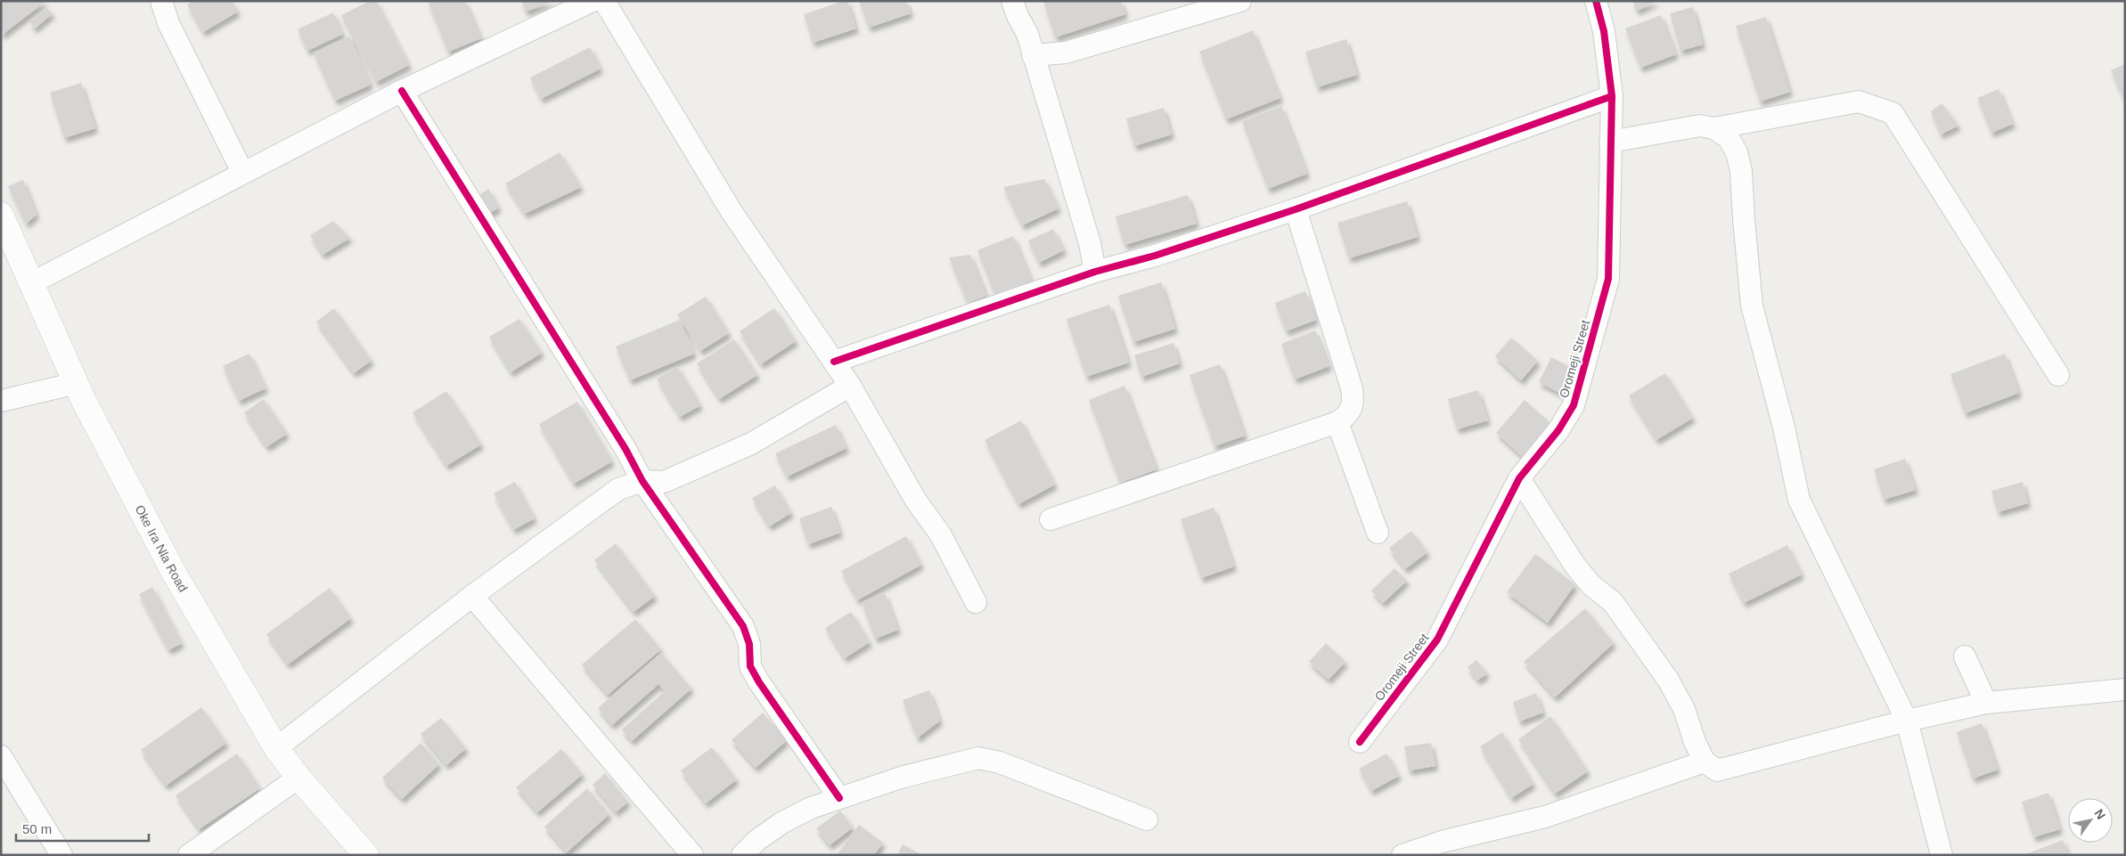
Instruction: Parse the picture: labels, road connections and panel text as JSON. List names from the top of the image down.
{
  "streets": {
    "street": ["Oromeji Street", "Oke Ira Nla Road"]
  },
  "scale_bar": "50 m",
  "north": "top right"
}
